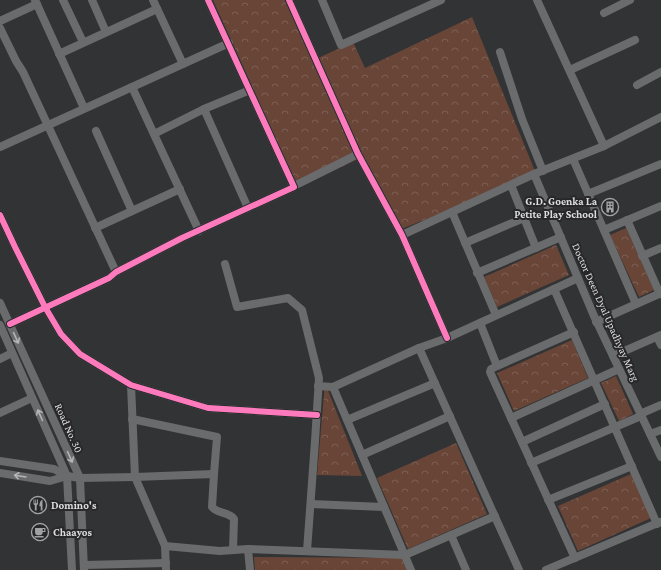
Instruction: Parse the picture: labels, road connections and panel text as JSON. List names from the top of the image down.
{
  "streets": {
    "street": ["Doctor Deen Dyal Upadhyay Marg", "Road No. 30"]
  },
  "places": {
    "building": ["G.D. Goenka La Petite Play School"],
    "restaurant": ["Domino's"],
    "cafe": ["Chaayos"]
  }
}
